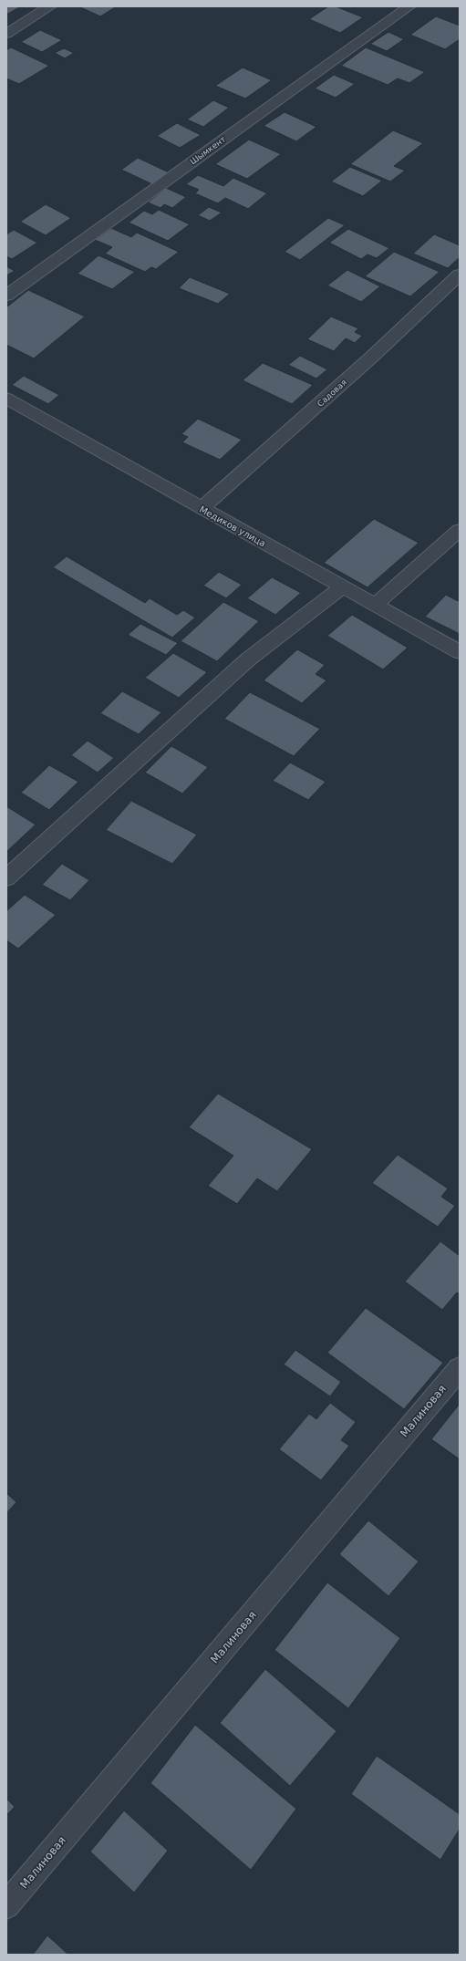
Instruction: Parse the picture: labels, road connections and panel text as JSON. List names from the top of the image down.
{
  "streets": {
    "street": [
      "Шымкент",
      "Садовая",
      "Медиков улица",
      "Малиновая"
    ]
  },
  "crossings": [
    ["Садовая", "Медиков улица"]
  ]
}
